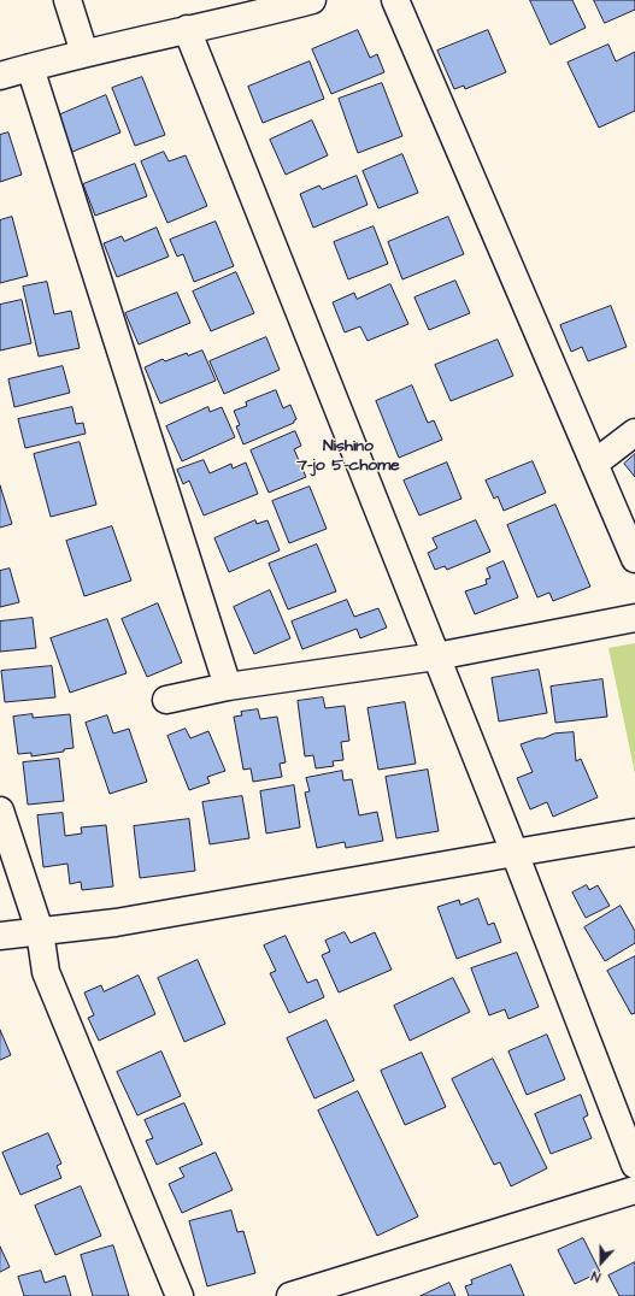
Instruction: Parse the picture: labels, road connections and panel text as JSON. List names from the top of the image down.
{
  "districts": ["Nishino 7-jo 5-chome"],
  "north": "bottom"
}
